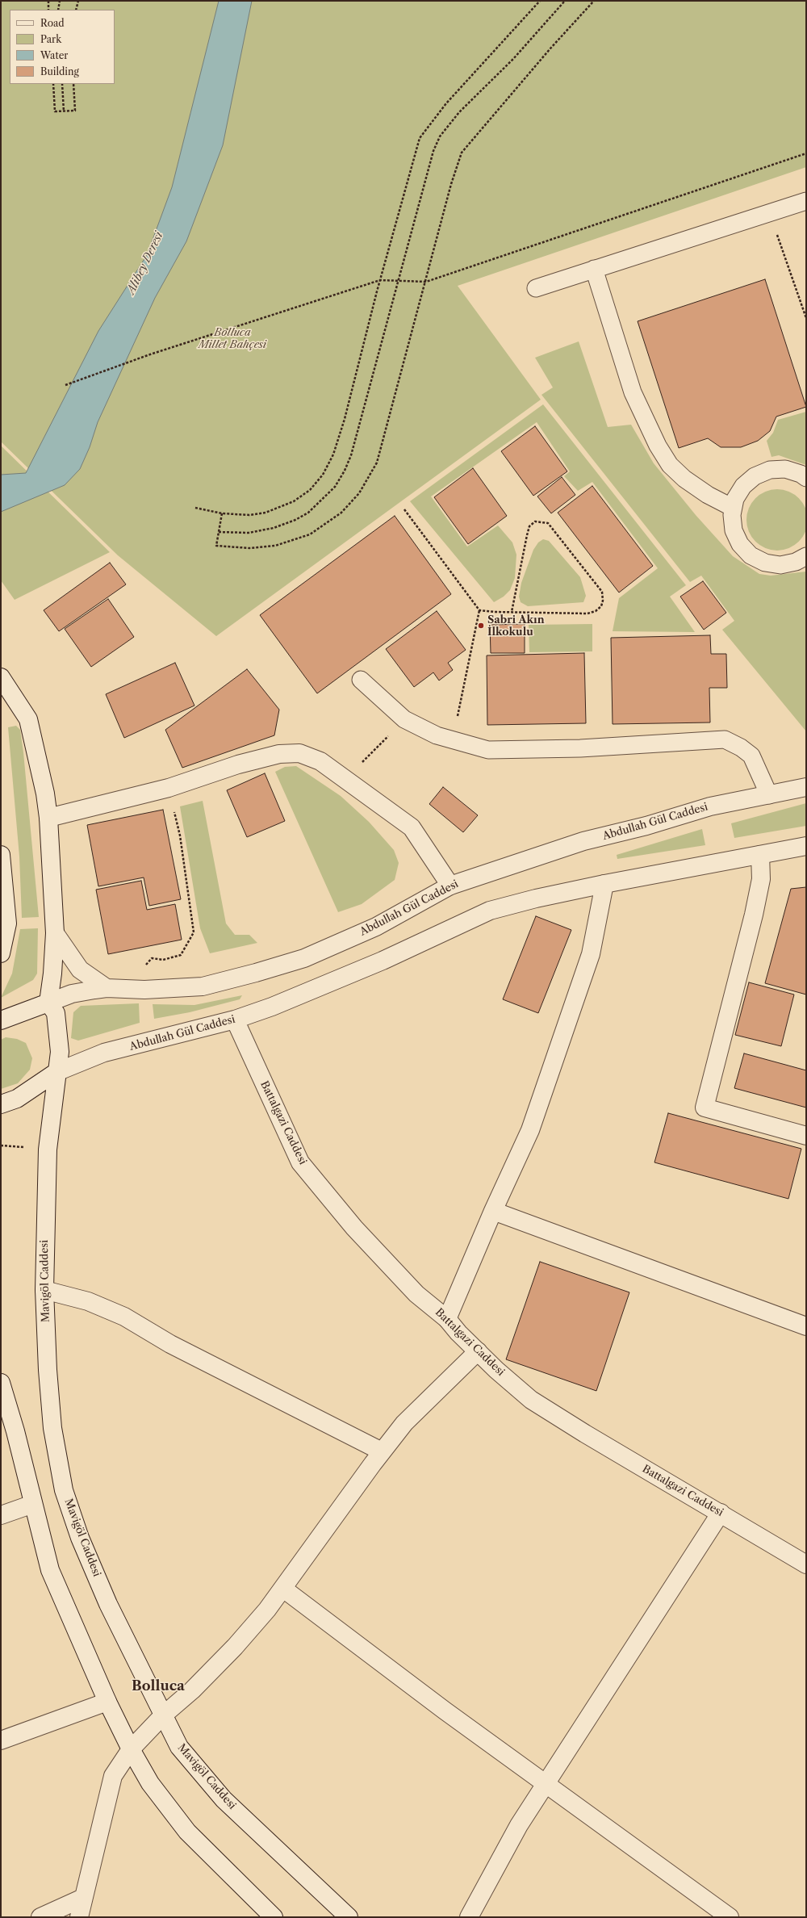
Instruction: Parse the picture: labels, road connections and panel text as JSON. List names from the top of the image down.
{
  "streets": {
    "street": ["Abdullah Gül Caddesi", "Battalgazi Caddesi", "Mavigöl Caddesi"]
  },
  "crossings": [
    ["Abdullah Gül Caddesi", "Battalgazi Caddesi"],
    ["Abdullah Gül Caddesi", "Mavigöl Caddesi"]
  ],
  "districts": ["Bolluca"],
  "water": ["Alibey Deresi"],
  "parks": ["Bolluca Millet Bahçesi"],
  "places": ["Sabri Akın İlkokulu"],
  "legend": [
    "Road",
    "Park",
    "Water",
    "Building"
  ]
}
